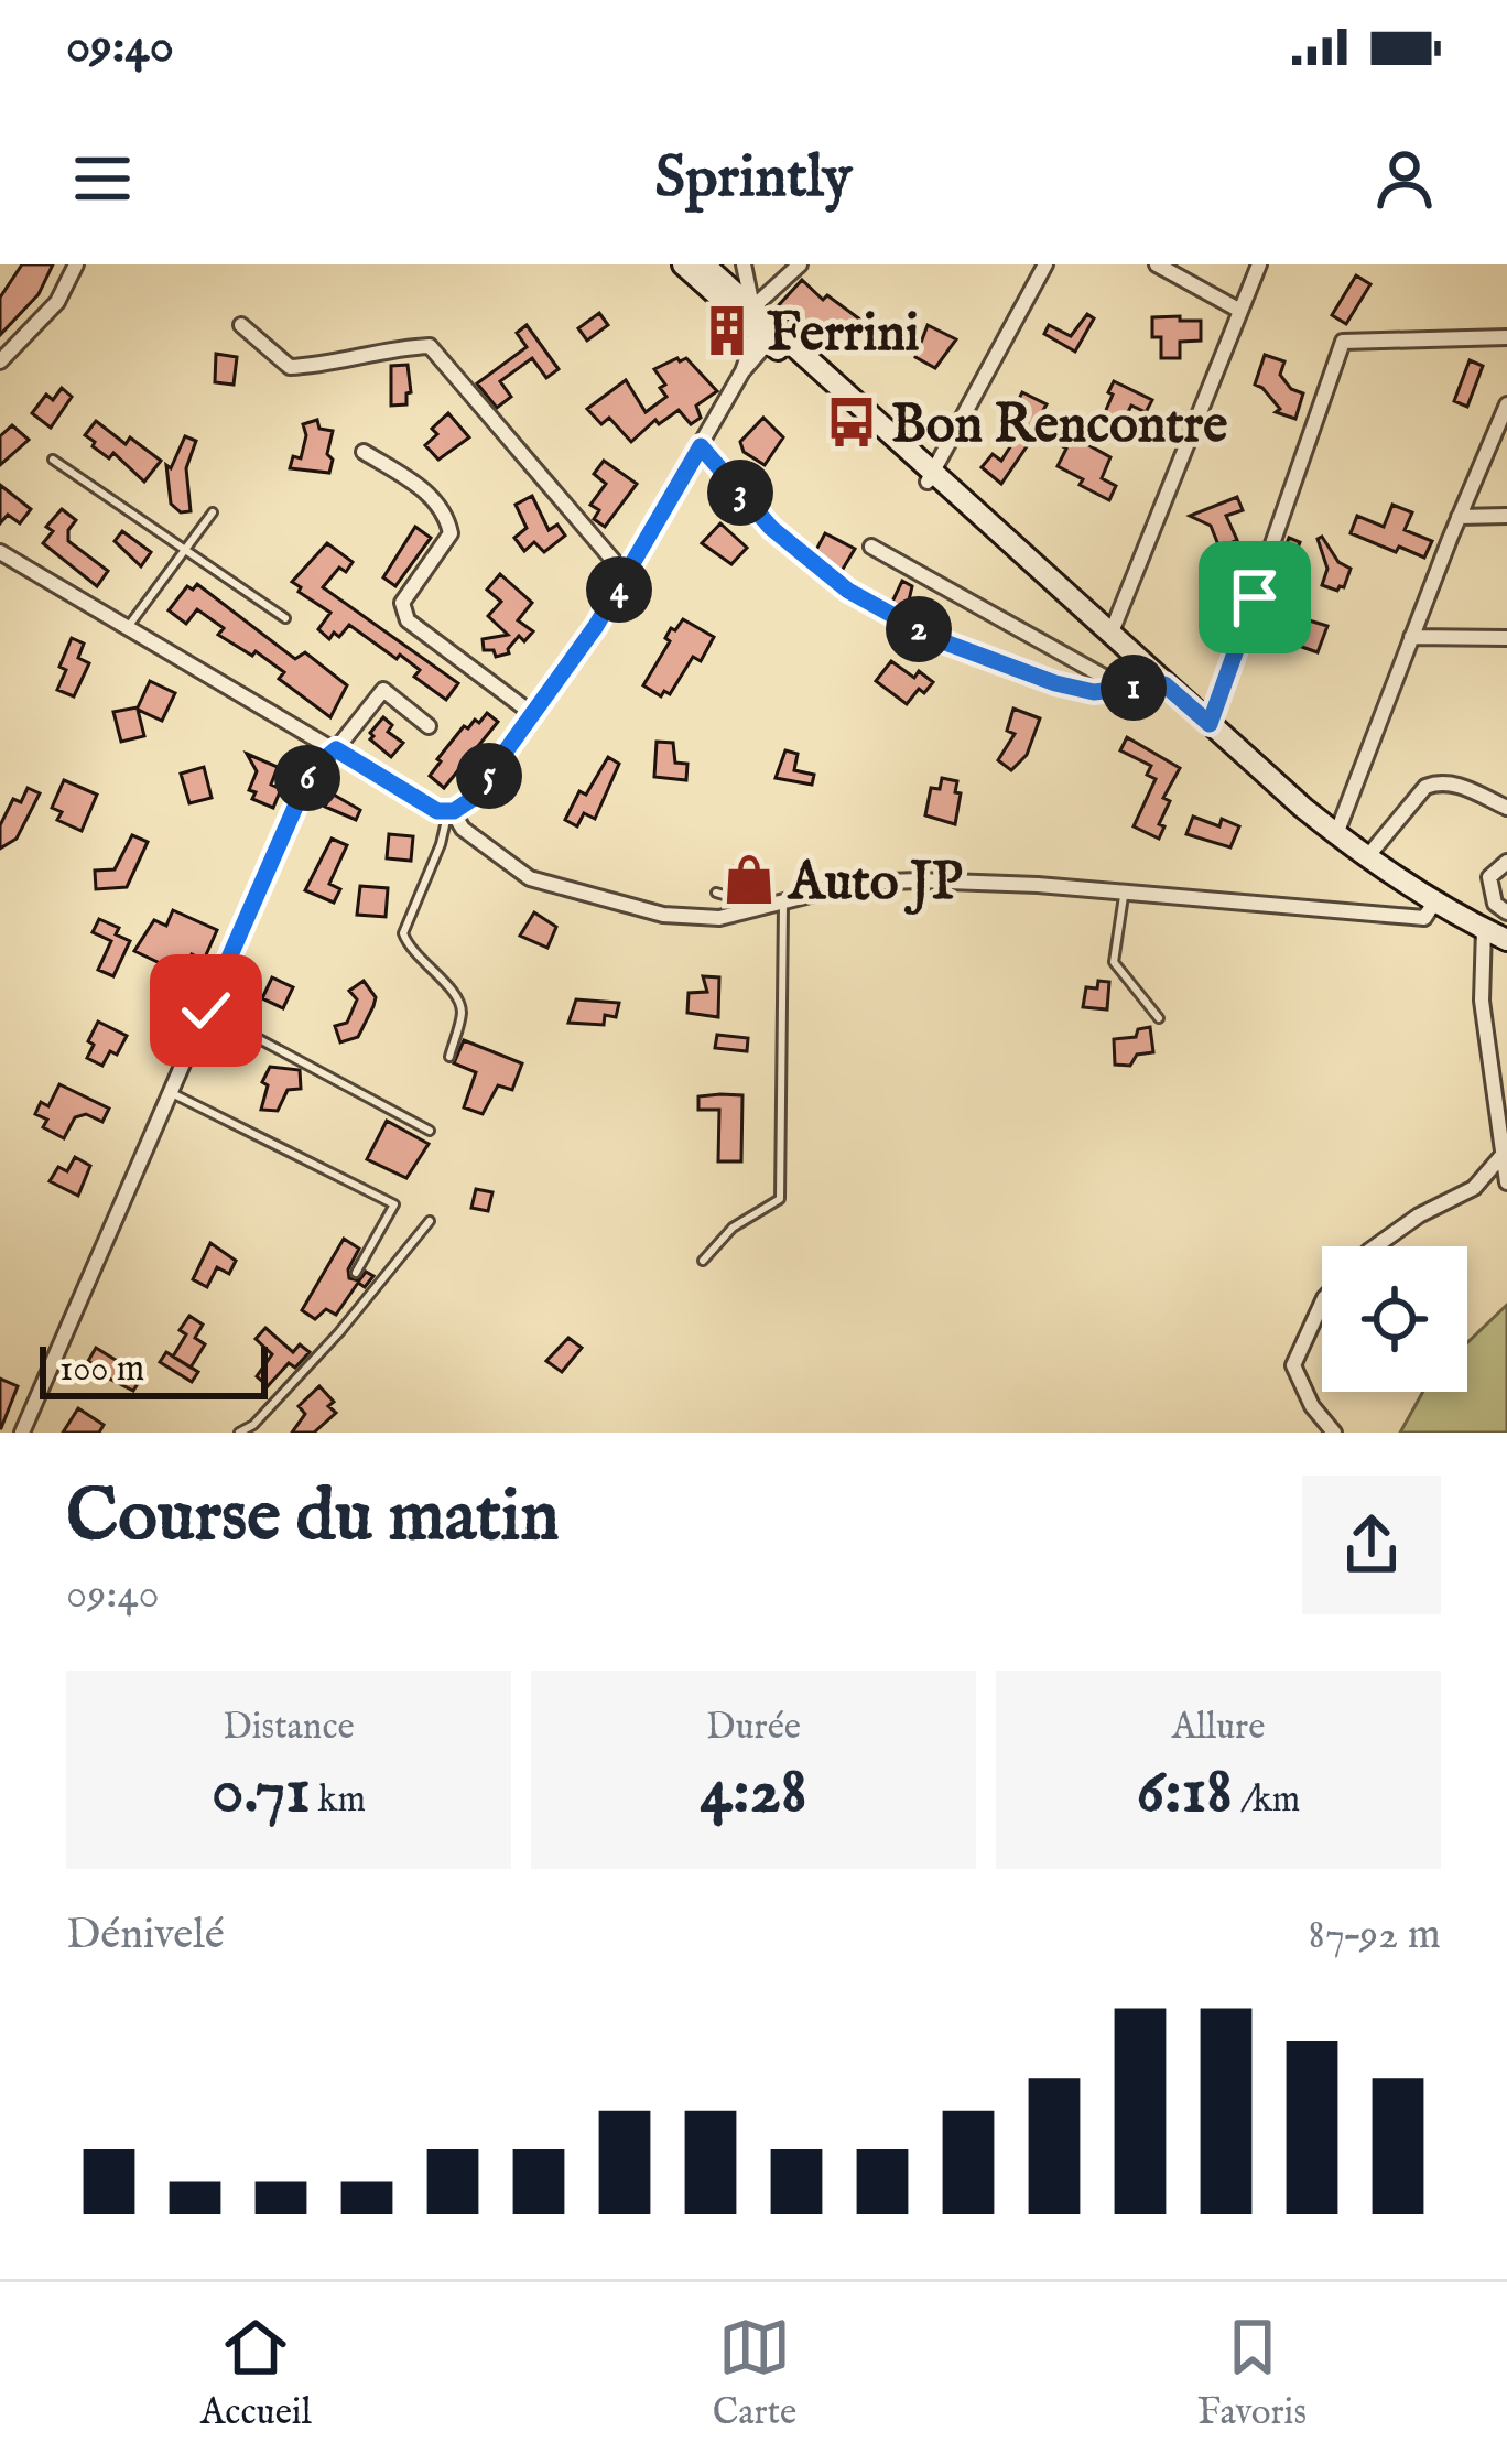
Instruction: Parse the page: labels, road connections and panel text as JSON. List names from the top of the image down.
{
  "places": {
    "building": ["Ferrini"],
    "bus stop": ["Bon Rencontre"],
    "shop": ["Auto JP"]
  },
  "scale_bar": "100 m",
  "page": {
    "status": "09:40",
    "header": "Sprintly",
    "pins": [
      "3",
      "4",
      "2",
      "1",
      "5",
      "6"
    ],
    "scale": "100 m",
    "heading": ["Course du matin", "09:40"],
    "stats": [
      ["Distance", "0.71 km"],
      ["Durée", "4:28"],
      ["Allure", "6:18 /km"]
    ],
    "chart": ["Dénivelé", "87–92 m"],
    "tabs": ["Accueil", "Carte", "Favoris"]
  }
}
